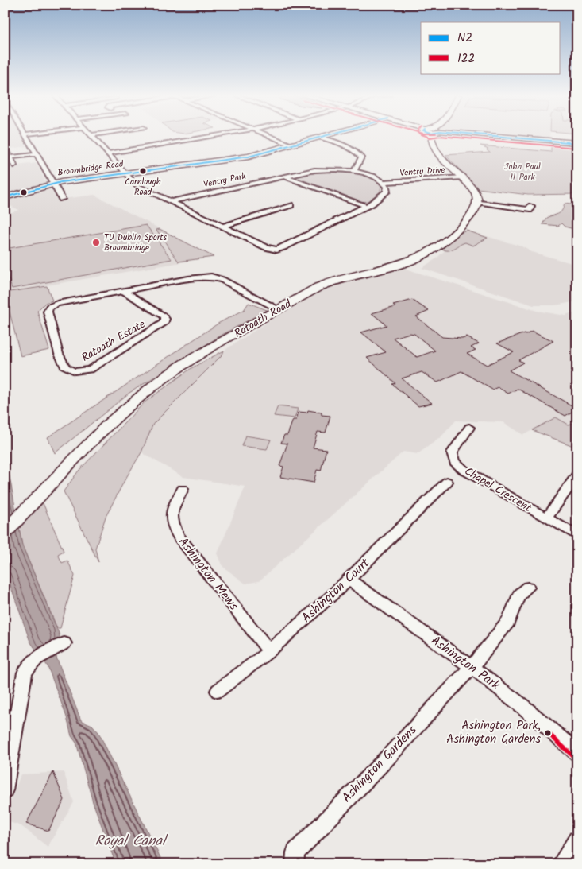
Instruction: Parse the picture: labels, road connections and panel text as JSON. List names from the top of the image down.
{
  "streets": {
    "main road": ["Broombridge Road", "Ratoath Road"],
    "street": [
      "Ventry Drive",
      "Ventry Park",
      "Ratoath Estate",
      "Chapel Crescent",
      "Ashington Mews",
      "Ashington Court",
      "Ashington Park",
      "Ashington Gardens"
    ]
  },
  "crossings": [
    ["Ventry Drive", "Ventry Park"],
    ["Ratoath Road", "Ratoath Estate"],
    ["Ashington Mews", "Ashington Court"],
    ["Ashington Court", "Ashington Park"],
    ["Ashington Park", "Ashington Gardens"]
  ],
  "water": ["Royal Canal"],
  "parks": ["John Paul II Park"],
  "places": ["Carnlough Road", "TU Dublin Sports Broombridge", "Ashington Park, Ashington Gardens"],
  "lines": ["transit line N2", "transit line 122"],
  "legend": ["N2", "122"]
}
